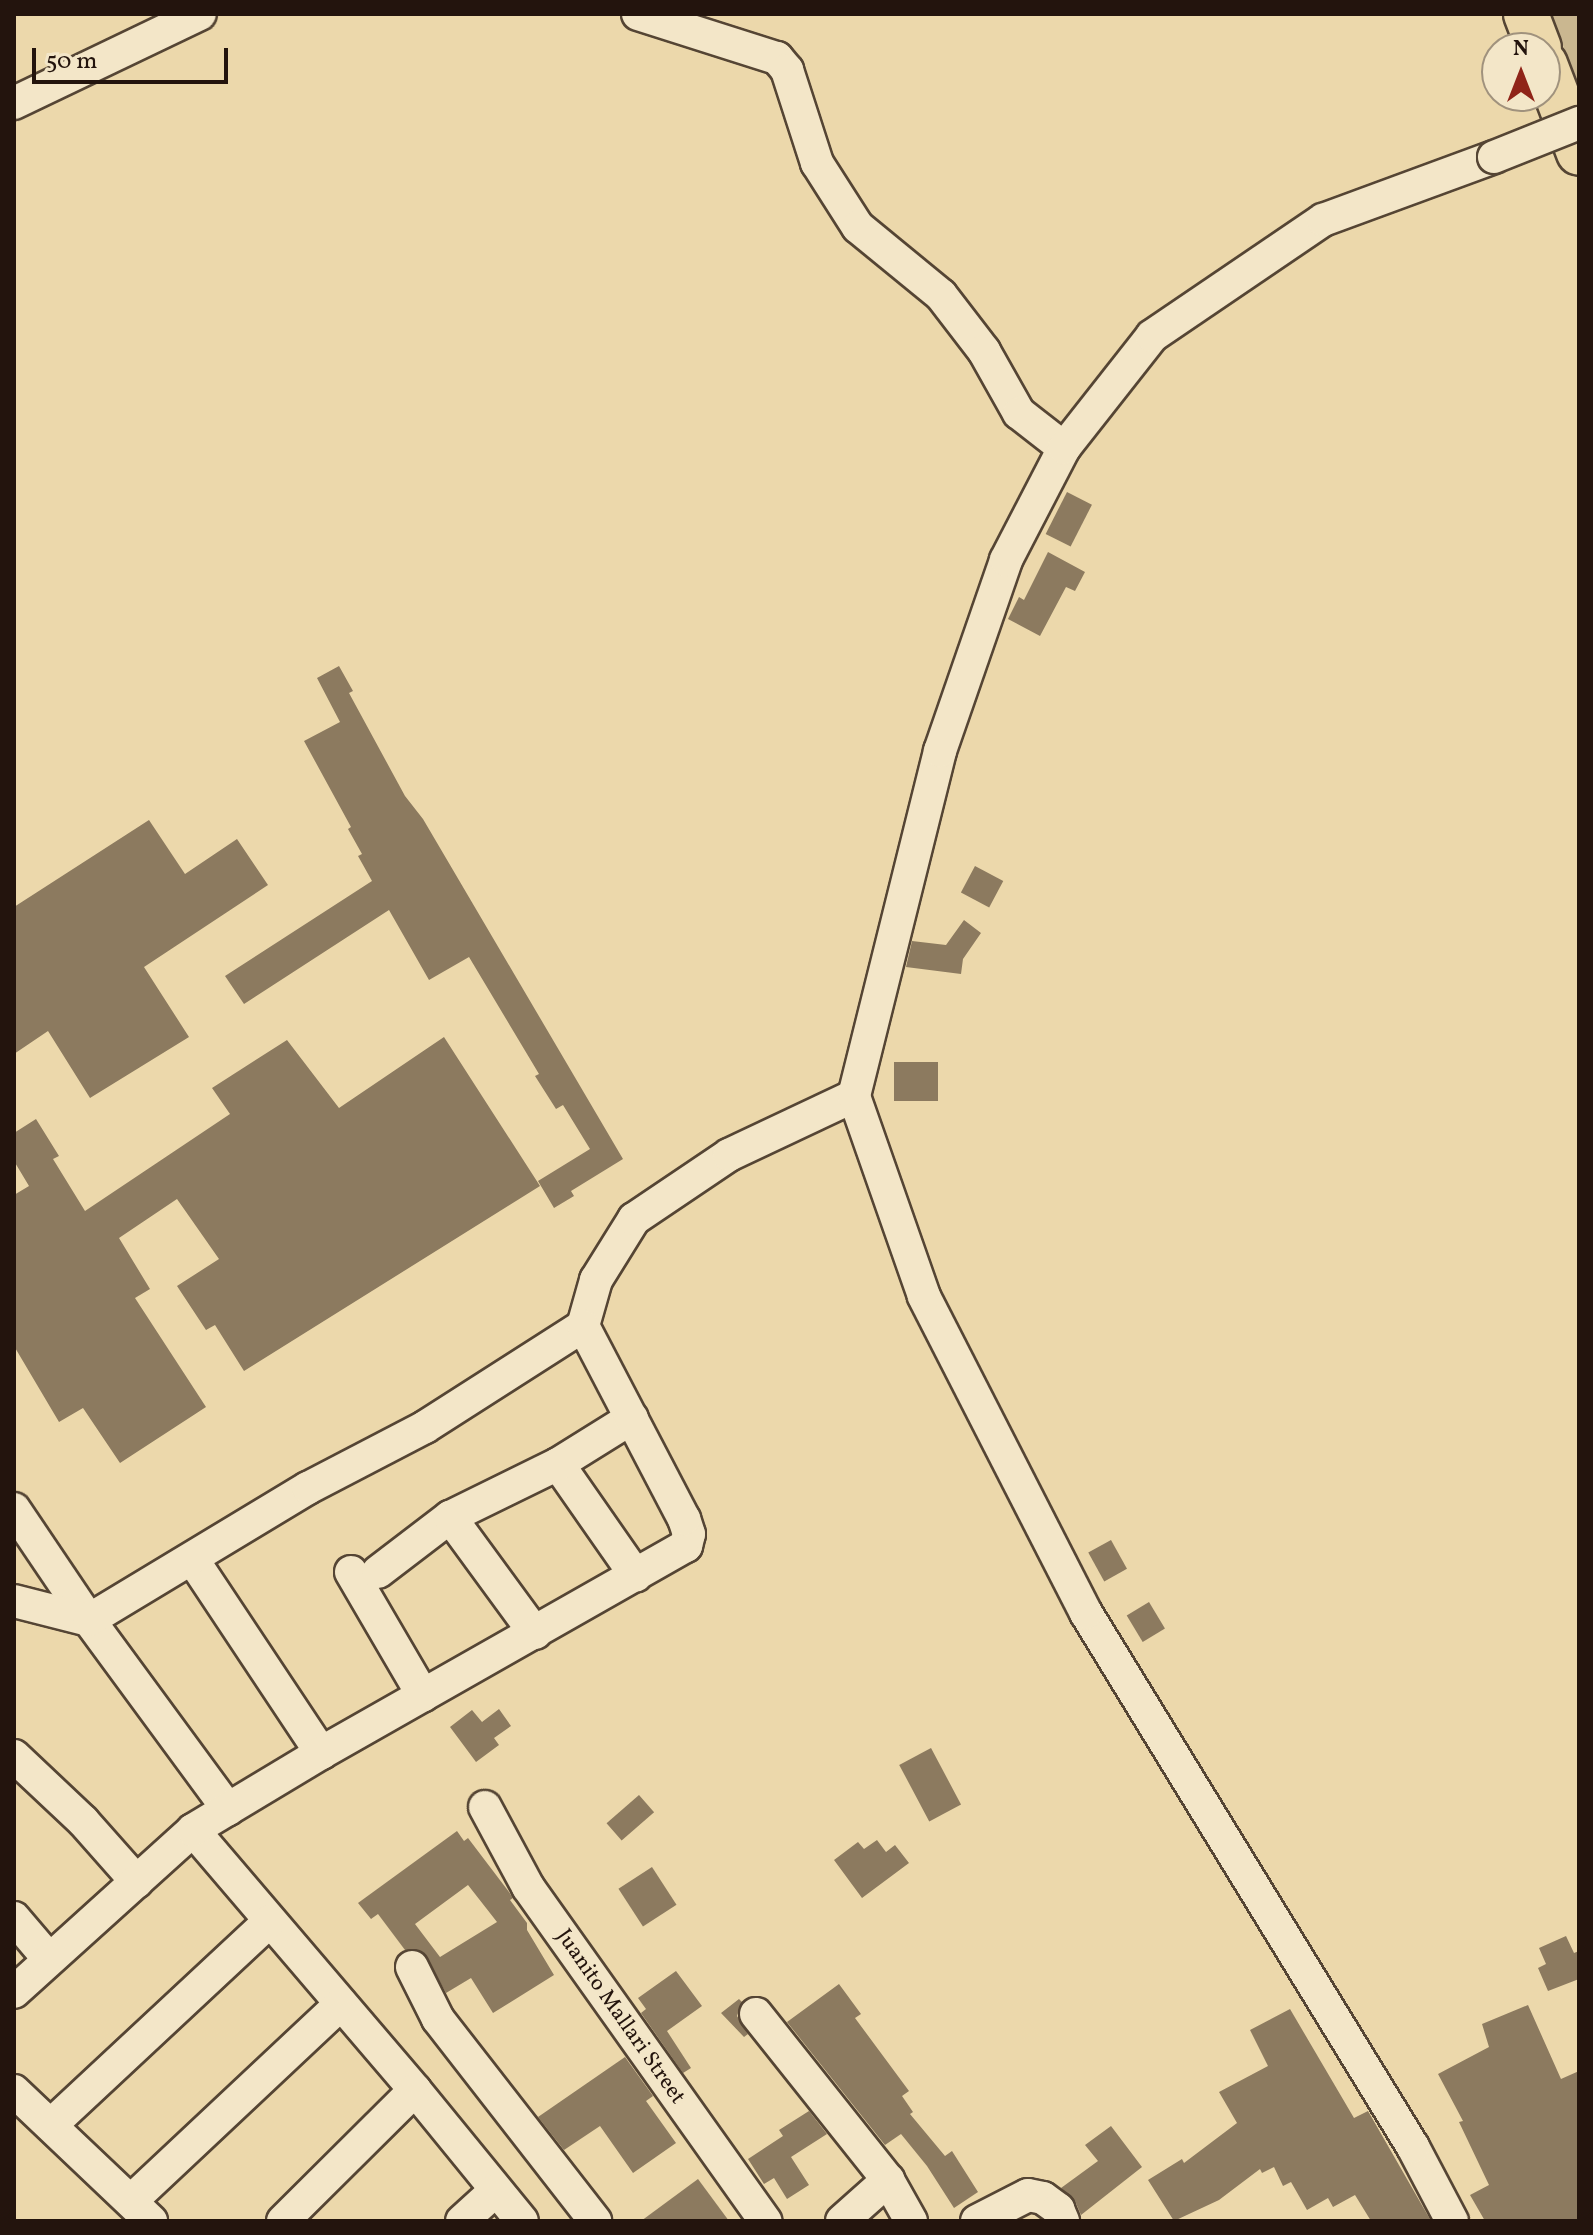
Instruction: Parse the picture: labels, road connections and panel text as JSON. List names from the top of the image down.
{
  "streets": {
    "street": ["Juanito Mallari Street"]
  },
  "scale_bar": "50 m",
  "north": "top"
}
